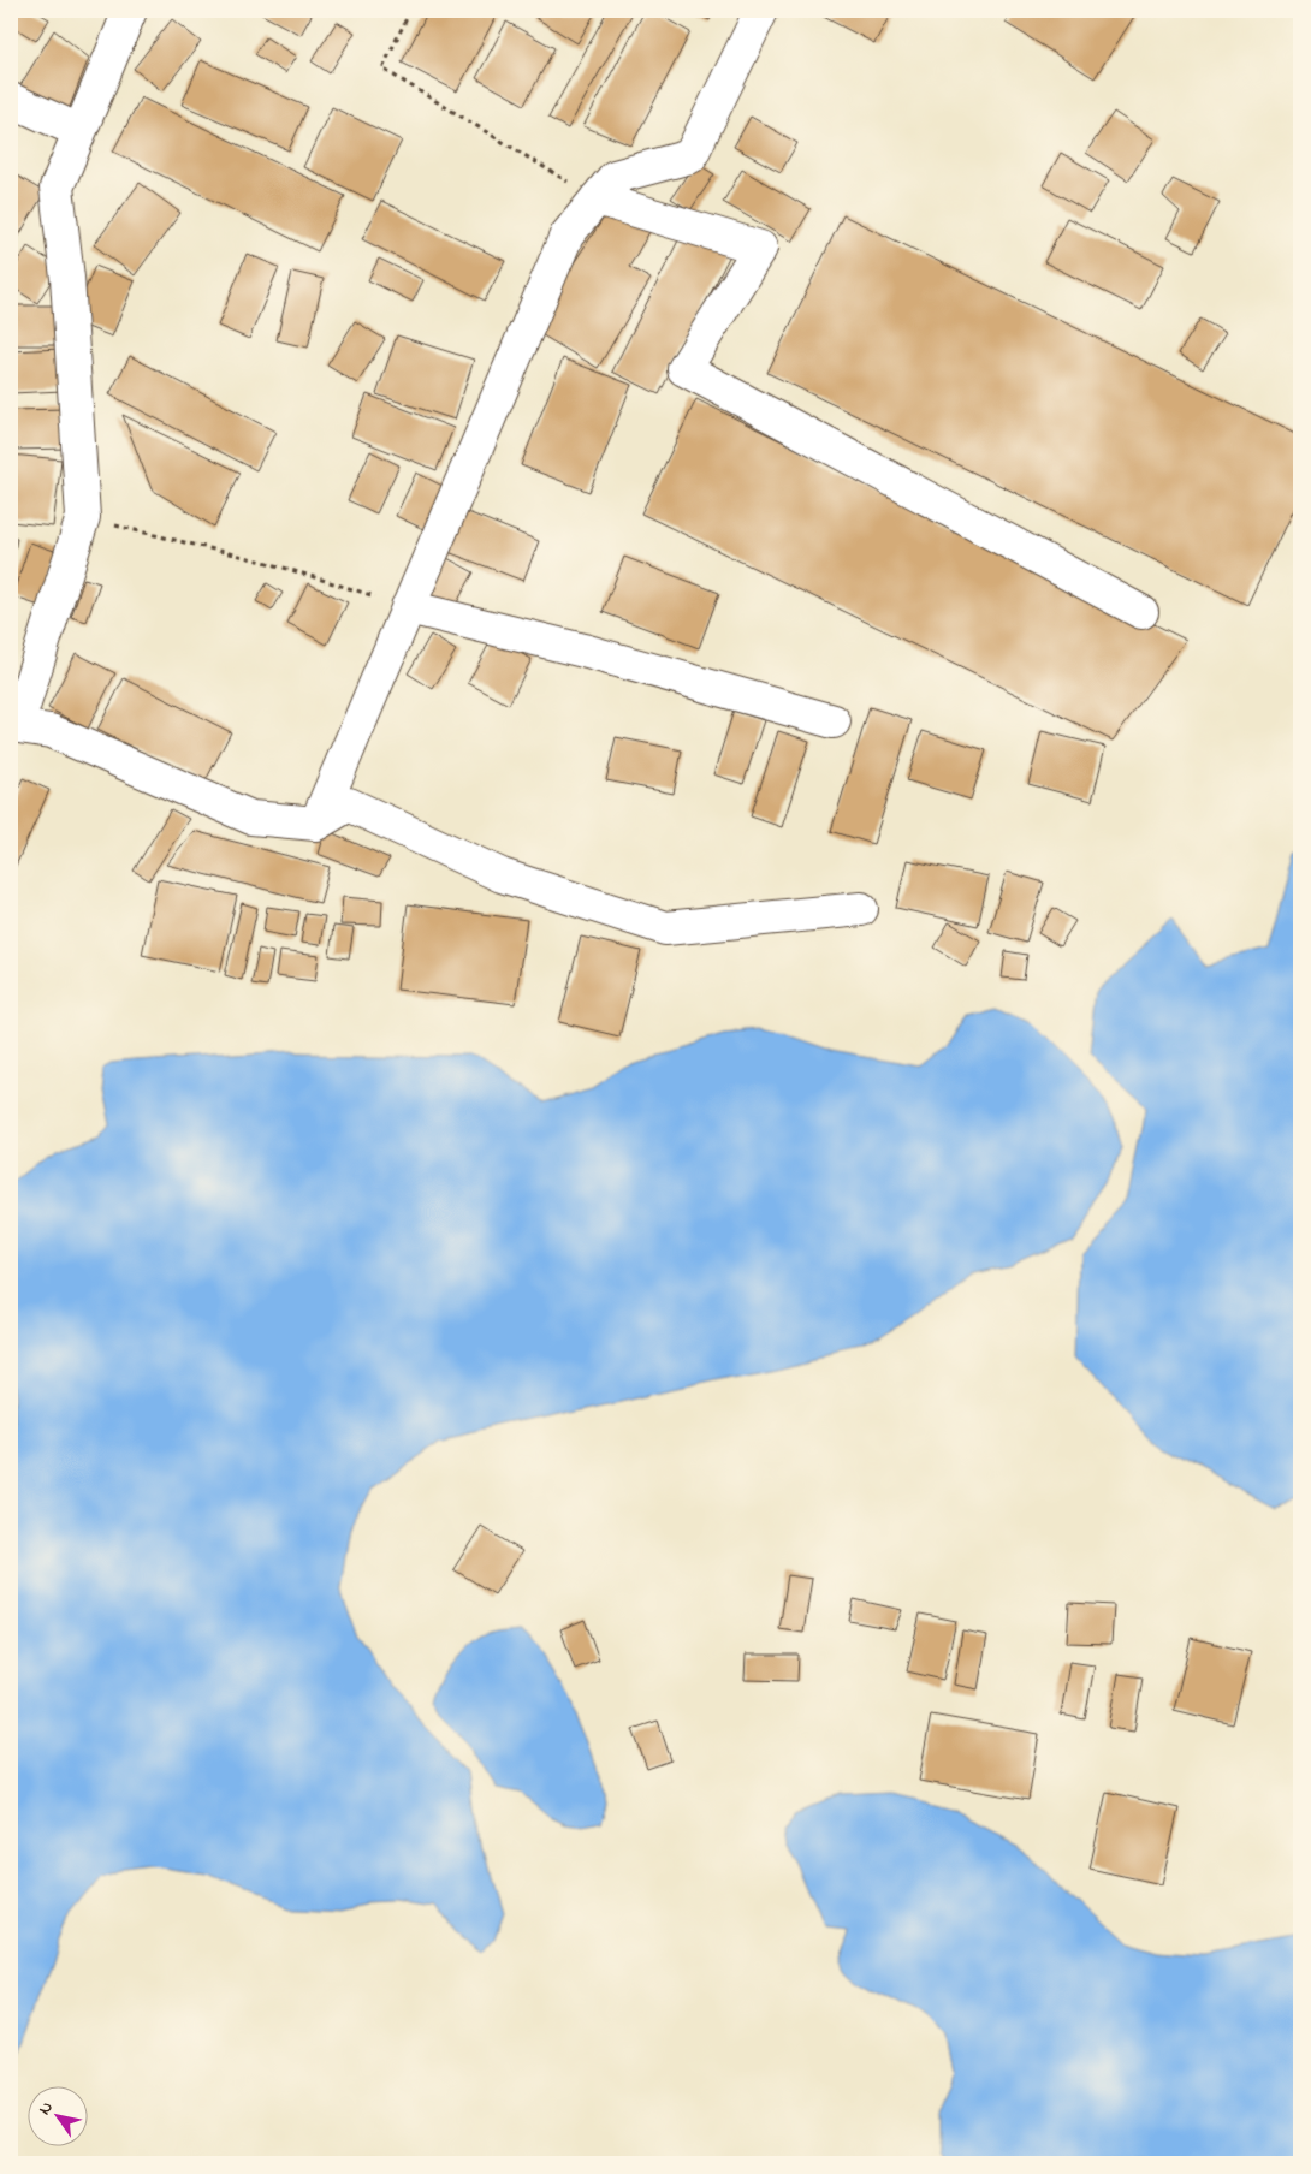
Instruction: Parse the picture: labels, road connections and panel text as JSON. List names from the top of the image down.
{
  "north": "top left"
}
